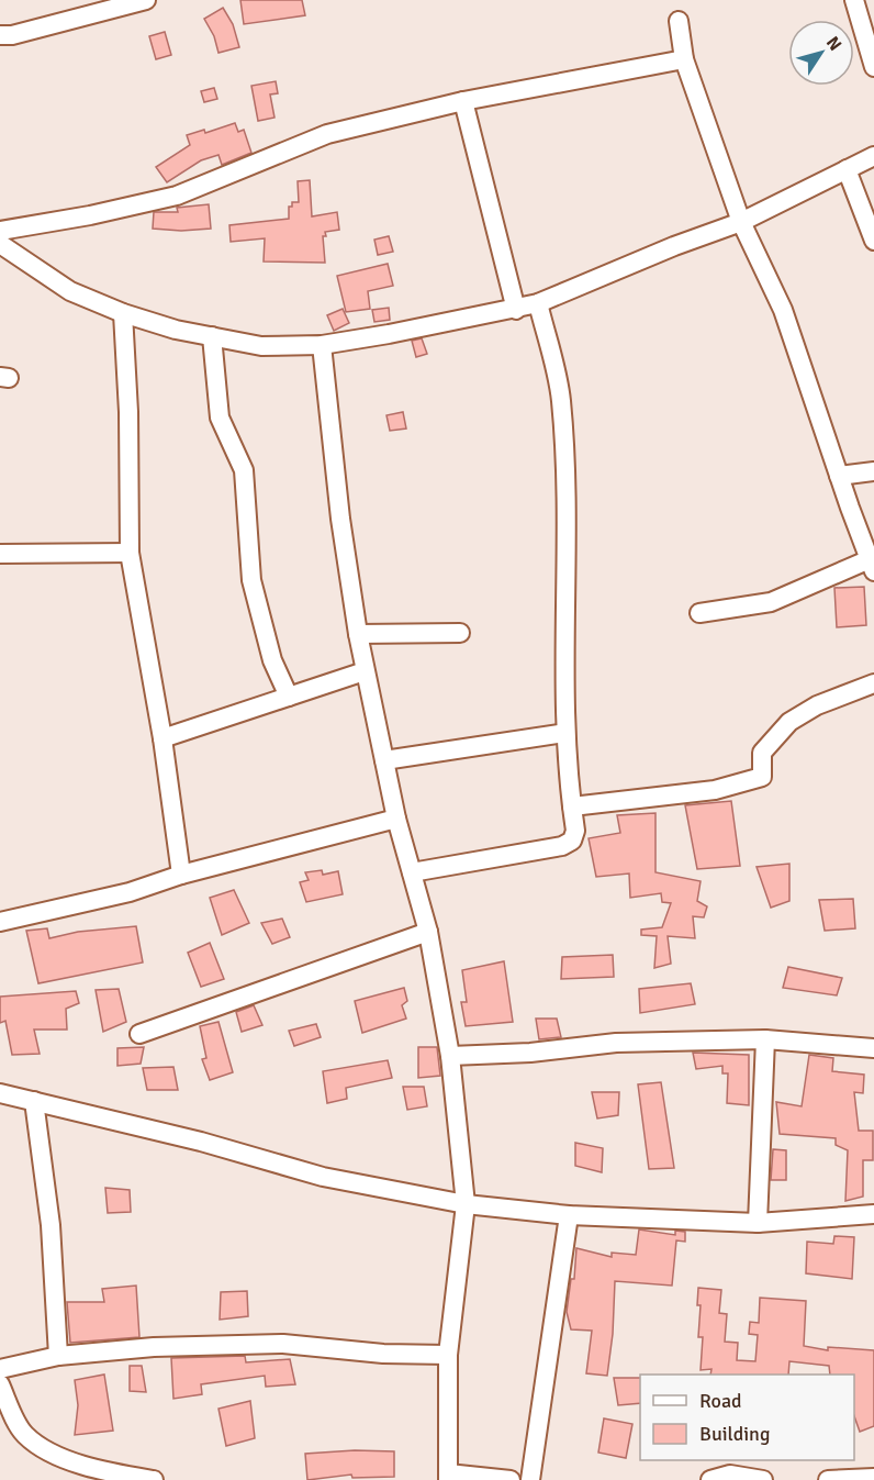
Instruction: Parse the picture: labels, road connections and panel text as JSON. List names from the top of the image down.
{
  "legend": ["Road", "Building"],
  "north": "top right"
}
